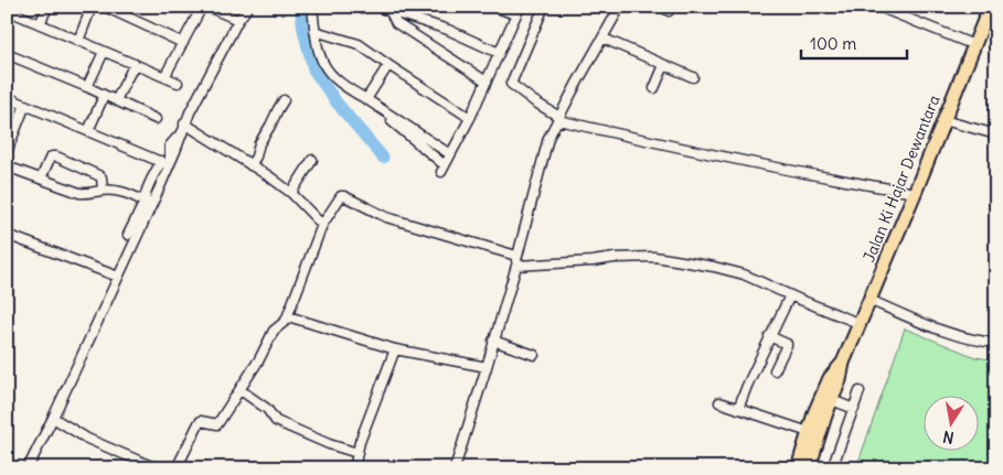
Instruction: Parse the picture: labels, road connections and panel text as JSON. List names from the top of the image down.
{
  "streets": {
    "main road": ["Jalan Ki Hajar Dewantara"]
  },
  "scale_bar": "100 m",
  "north": "bottom"
}
